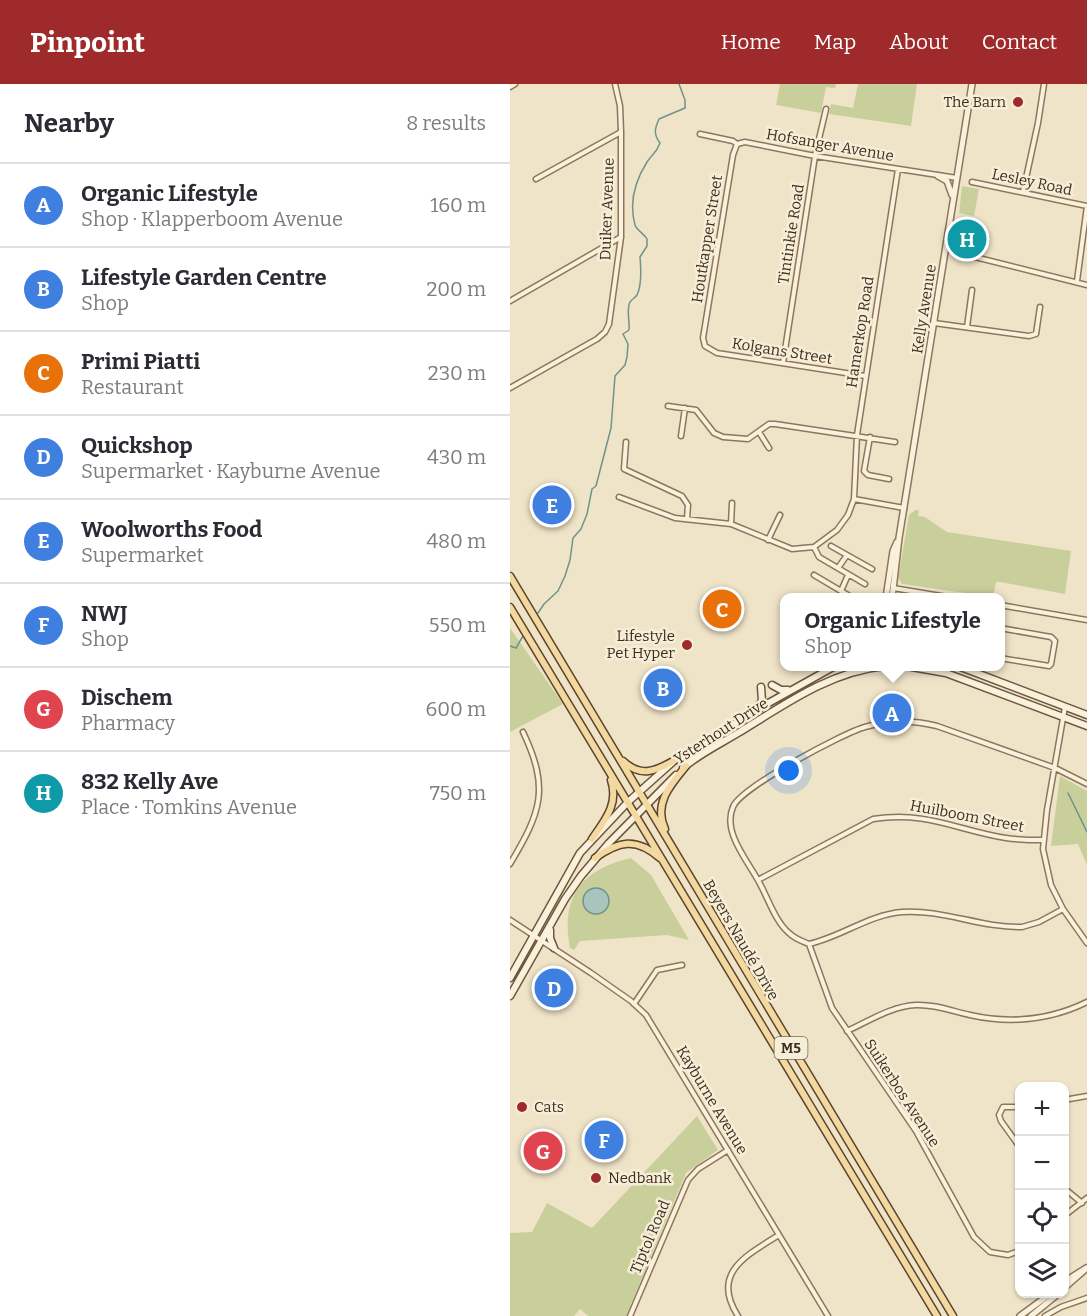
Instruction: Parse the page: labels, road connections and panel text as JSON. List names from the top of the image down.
{
  "streets": {
    "main road": ["Ysterhout Drive", "Beyers Naudé Drive", "M5"],
    "street": [
      "Hofsanger Avenue",
      "Lesley Road",
      "Duiker Avenue",
      "Tintinkie Road",
      "Houtkapper Street",
      "Kelly Avenue",
      "Hamerkop Road",
      "Kolgans Street",
      "Huilboom Street",
      "Suikerbos Avenue",
      "Kayburne Avenue",
      "Tiptol Road"
    ]
  },
  "crossings": [
    ["Hofsanger Avenue", "Tintinkie Road"],
    ["Hofsanger Avenue", "Houtkapper Street"],
    ["Hofsanger Avenue", "Kelly Avenue"],
    ["Hofsanger Avenue", "Hamerkop Road"],
    ["Tintinkie Road", "Kolgans Street"],
    ["Houtkapper Street", "Kolgans Street"],
    ["Hamerkop Road", "Kolgans Street"],
    ["Ysterhout Drive", "Beyers Naudé Drive"],
    ["Ysterhout Drive", "Kayburne Avenue"],
    ["Kayburne Avenue", "Tiptol Road"]
  ],
  "places": [
    "The Barn",
    "Lifestyle Pet Hyper",
    "Cats",
    "Nedbank"
  ],
  "page": {
    "header": "Pinpoint",
    "nav": [
      "Home",
      "Map",
      "About",
      "Contact"
    ],
    "heading": ["Nearby", "8 results"],
    "list": [
      {
        "mark": "A",
        "name": "Organic Lifestyle",
        "note": "Shop · Klapperboom Avenue",
        "value": "160 m"
      },
      {
        "mark": "B",
        "name": "Lifestyle Garden Centre",
        "note": "Shop",
        "value": "200 m"
      },
      {
        "mark": "C",
        "name": "Primi Piatti",
        "note": "Restaurant",
        "value": "230 m"
      },
      {
        "mark": "D",
        "name": "Quickshop",
        "note": "Supermarket · Kayburne Avenue",
        "value": "430 m"
      },
      {
        "mark": "E",
        "name": "Woolworths Food",
        "note": "Supermarket",
        "value": "480 m"
      },
      {
        "mark": "F",
        "name": "NWJ",
        "note": "Shop",
        "value": "550 m"
      },
      {
        "mark": "G",
        "name": "Dischem",
        "note": "Pharmacy",
        "value": "600 m"
      },
      {
        "mark": "H",
        "name": "832 Kelly Ave",
        "note": "Place · Tomkins Avenue",
        "value": "750 m"
      }
    ],
    "pins": [
      "H",
      "E",
      "C",
      "B",
      "A",
      "D",
      "F",
      "G"
    ],
    "popup": ["Organic Lifestyle", "Shop"],
    "map_buttons": ["+", "−"]
  }
}
